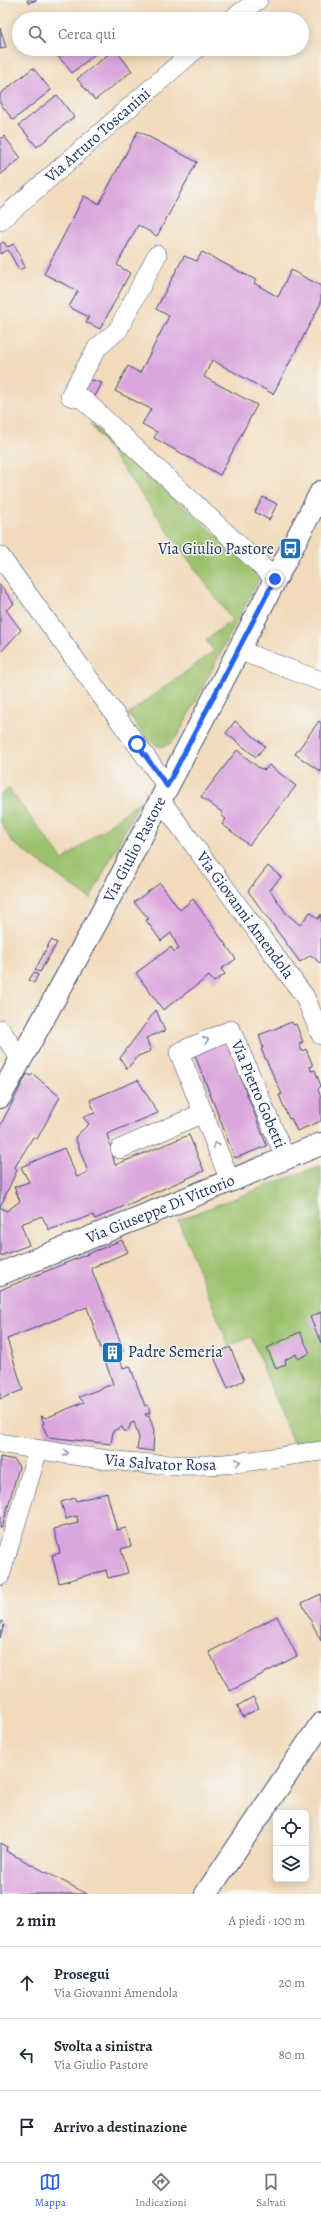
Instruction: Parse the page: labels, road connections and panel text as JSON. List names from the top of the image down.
{
  "streets": {
    "street": [
      "Via Arturo Toscanini",
      "Via Giulio Pastore",
      "Via Giovanni Amendola",
      "Via Pietro Gobetti",
      "Via Giuseppe Di Vittorio",
      "Via Salvator Rosa"
    ]
  },
  "crossings": [
    ["Via Giulio Pastore", "Via Giovanni Amendola"],
    ["Via Pietro Gobetti", "Via Giuseppe Di Vittorio"]
  ],
  "one_way": ["Via Salvator Rosa"],
  "places": {
    "bus stop": ["Via Giulio Pastore"],
    "building": ["Padre Semeria"]
  },
  "page": {
    "search": "Cerca qui",
    "heading": ["2 min", "A piedi · 100 m"],
    "list": [
      ["Prosegui", "Via Giovanni Amendola", "20 m"],
      ["Svolta a sinistra", "Via Giulio Pastore", "80 m"],
      "Arrivo a destinazione"
    ],
    "nav": ["Mappa", "Indicazioni", "Salvati"]
  }
}
